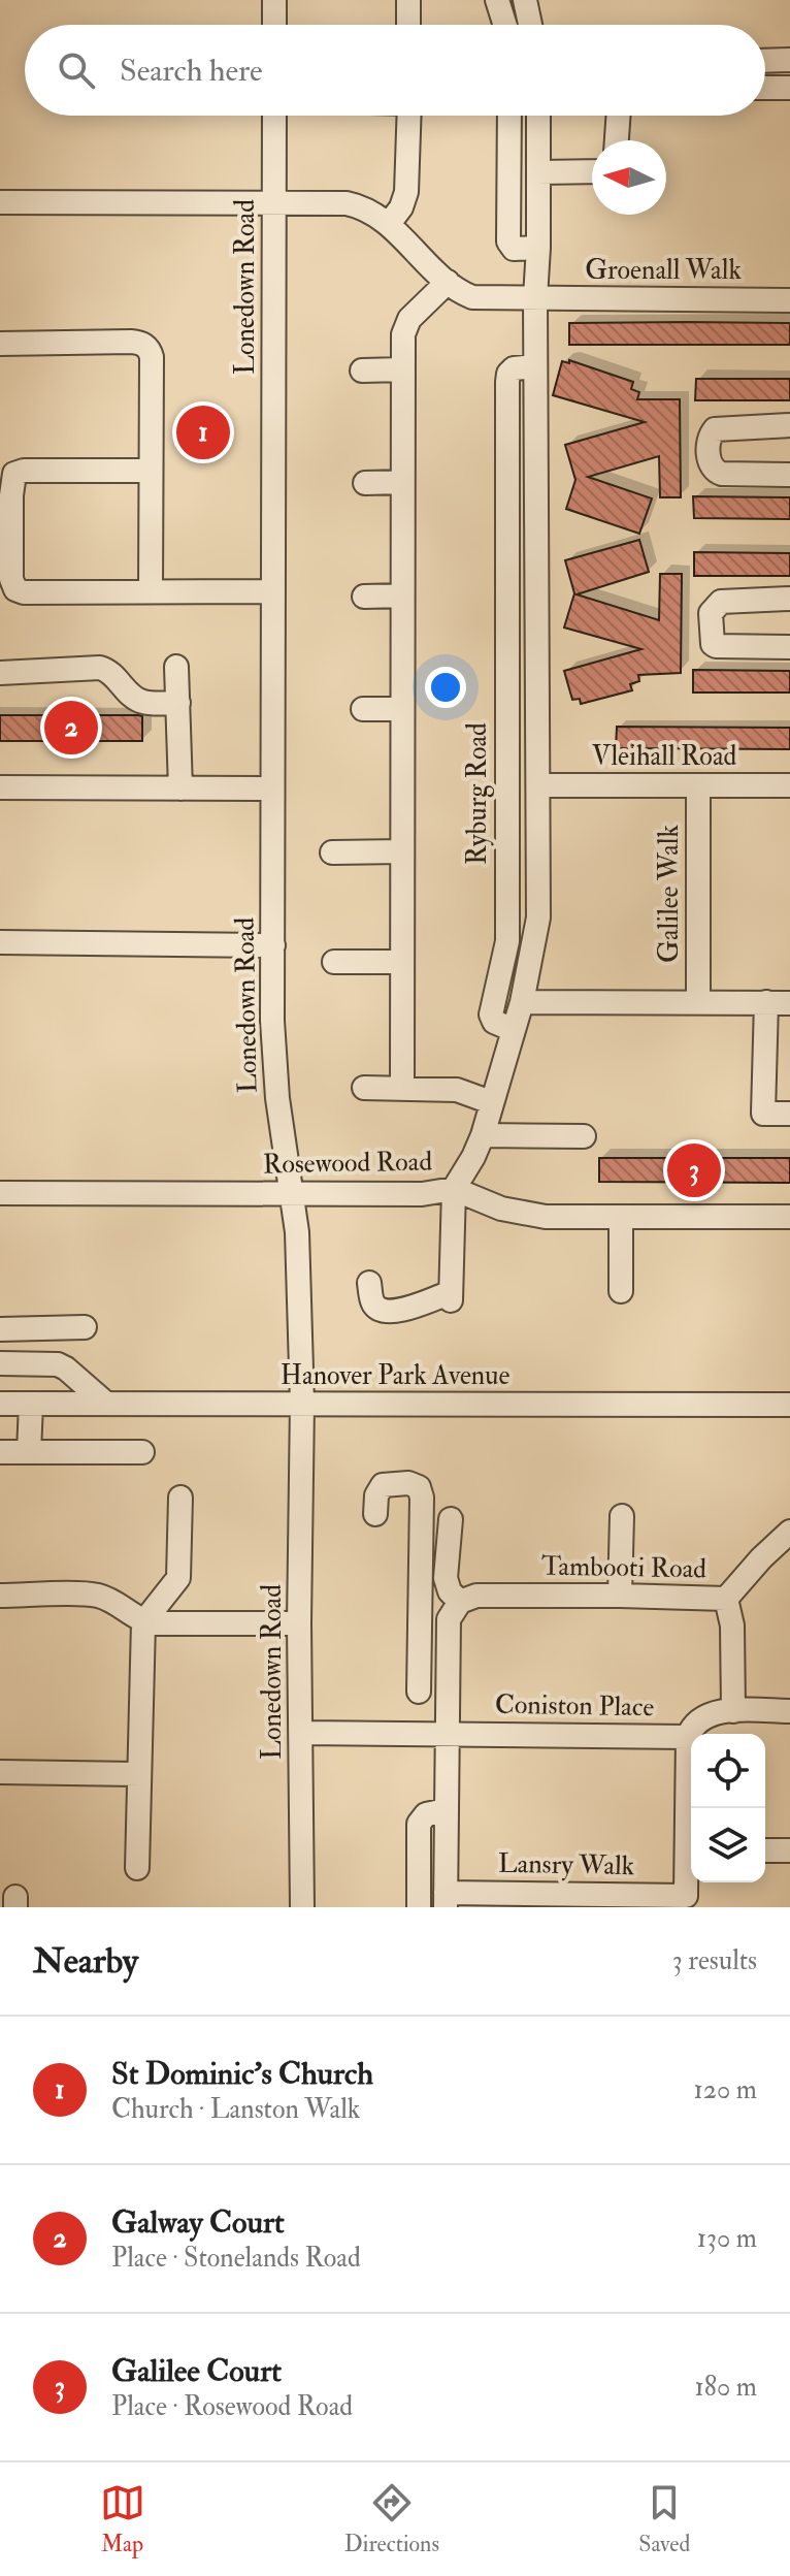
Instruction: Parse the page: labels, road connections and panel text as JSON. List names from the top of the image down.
{
  "streets": {
    "street": [
      "Groenall Walk",
      "Lonedown Road",
      "Vleihall Road",
      "Ryburg Road",
      "Galilee Walk",
      "Rosewood Road",
      "Hanover Park Avenue",
      "Tambooti Road",
      "Coniston Place",
      "Lansry Walk"
    ]
  },
  "crossings": [
    ["Lonedown Road", "Rosewood Road"],
    ["Lonedown Road", "Hanover Park Avenue"],
    ["Lonedown Road", "Coniston Place"],
    ["Vleihall Road", "Galilee Walk"],
    ["Coniston Place", "Lansry Walk"]
  ],
  "north": "left",
  "page": {
    "search": "Search here",
    "pins": ["1", "2", "3"],
    "heading": ["Nearby", "3 results"],
    "list": [
      {
        "mark": "1",
        "name": "St Dominic's Church",
        "note": "Church · Lanston Walk",
        "value": "120 m"
      },
      {
        "mark": "2",
        "name": "Galway Court",
        "note": "Place · Stonelands Road",
        "value": "130 m"
      },
      {
        "mark": "3",
        "name": "Galilee Court",
        "note": "Place · Rosewood Road",
        "value": "180 m"
      }
    ],
    "nav": ["Map", "Directions", "Saved"]
  }
}
